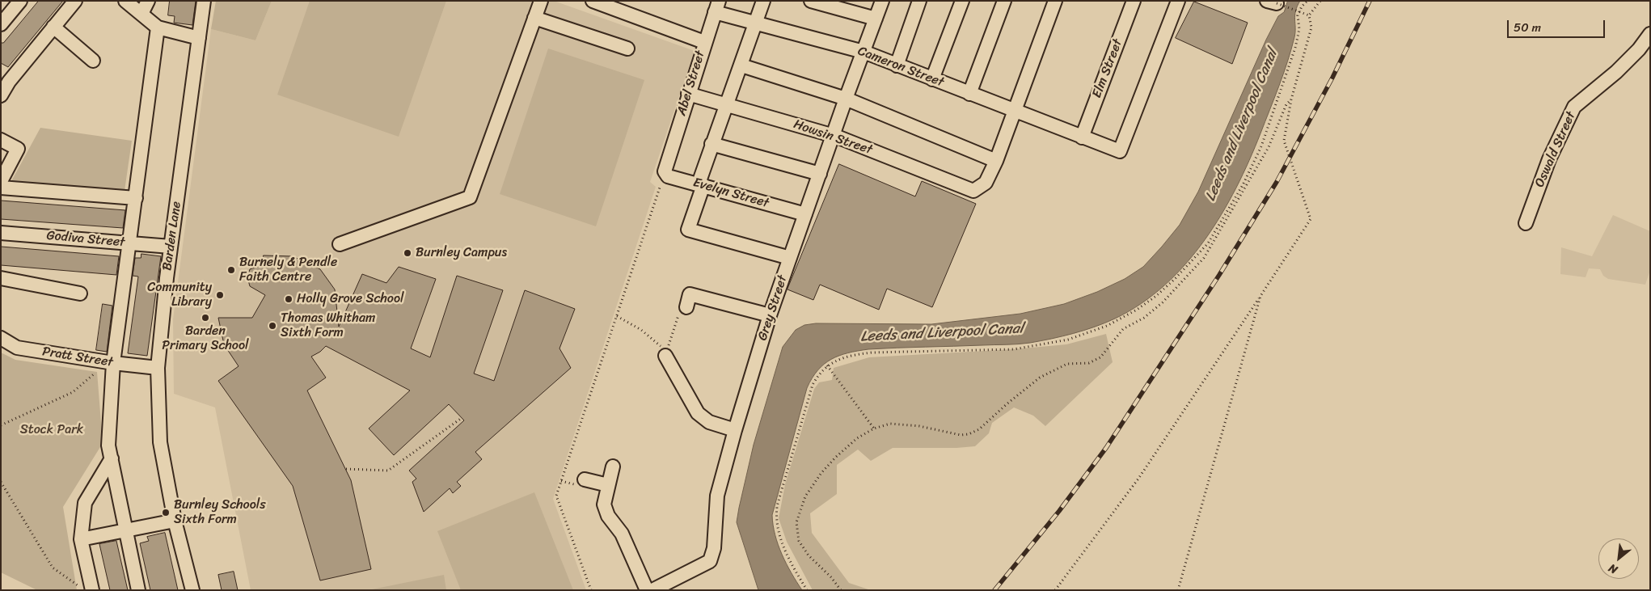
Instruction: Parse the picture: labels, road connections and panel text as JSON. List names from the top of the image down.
{
  "streets": {
    "street": [
      "Cameron Street",
      "Elm Street",
      "Abel Street",
      "Howsin Street",
      "Oswald Street",
      "Evelyn Street",
      "Barden Lane",
      "Godiva Street",
      "Grey Street",
      "Pratt Street"
    ]
  },
  "crossings": [
    ["Cameron Street", "Elm Street"],
    ["Cameron Street", "Abel Street"],
    ["Cameron Street", "Grey Street"],
    ["Abel Street", "Howsin Street"],
    ["Abel Street", "Evelyn Street"],
    ["Howsin Street", "Grey Street"],
    ["Evelyn Street", "Grey Street"],
    ["Barden Lane", "Godiva Street"],
    ["Barden Lane", "Pratt Street"]
  ],
  "water": ["Leeds and Liverpool Canal"],
  "parks": ["Stock Park"],
  "places": [
    "Burnley Campus",
    "Burnely & Pendle Faith Centre",
    "Community Library",
    "Holly Grove School",
    "Barden Primary School",
    "Thomas Whitham Sixth Form",
    "Burnley Schools Sixth Form"
  ],
  "scale_bar": "50 m",
  "north": "bottom left"
}
